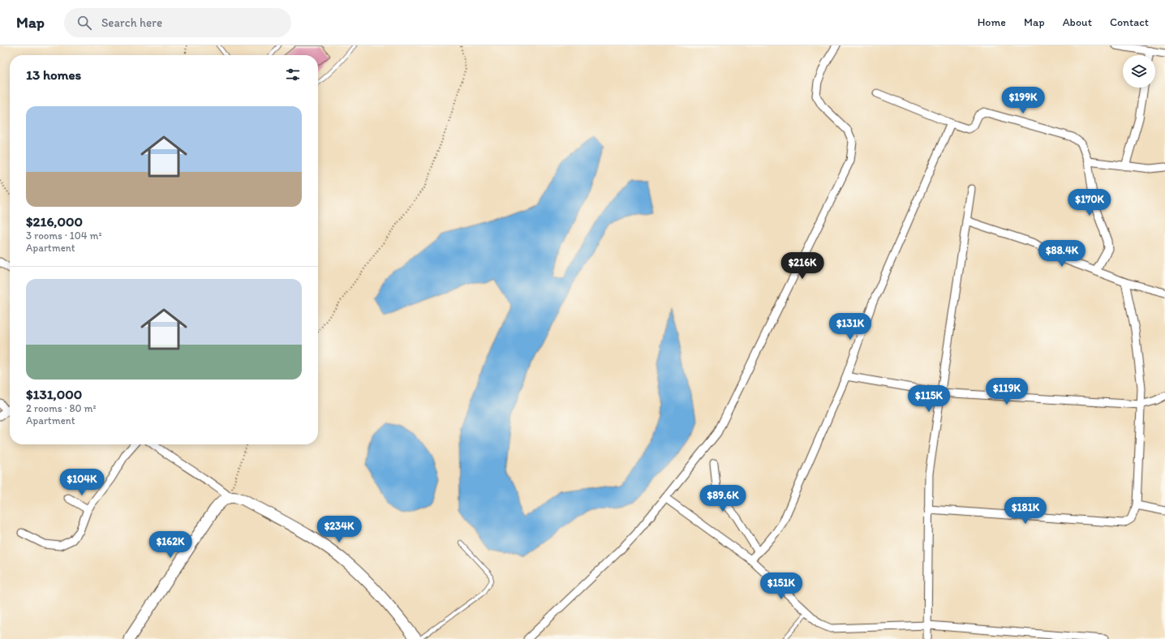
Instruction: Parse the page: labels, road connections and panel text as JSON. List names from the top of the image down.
{
  "page": {
    "header": "Map",
    "search": "Search here",
    "nav": [
      "Home",
      "Map",
      "About",
      "Contact"
    ],
    "heading": "13 homes",
    "price": [
      "$199K",
      "$170K",
      "$88.4K",
      "$216K",
      "$131K",
      "$119K",
      "$115K",
      "$104K",
      "$89.6K",
      "$181K",
      "$234K",
      "$162K",
      "$151K"
    ],
    "list": [
      {
        "name": "$216,000",
        "note": "3 rooms · 104 m² · Apartment"
      },
      {
        "name": "$131,000",
        "note": "2 rooms · 80 m² · Apartment"
      }
    ]
  }
}
